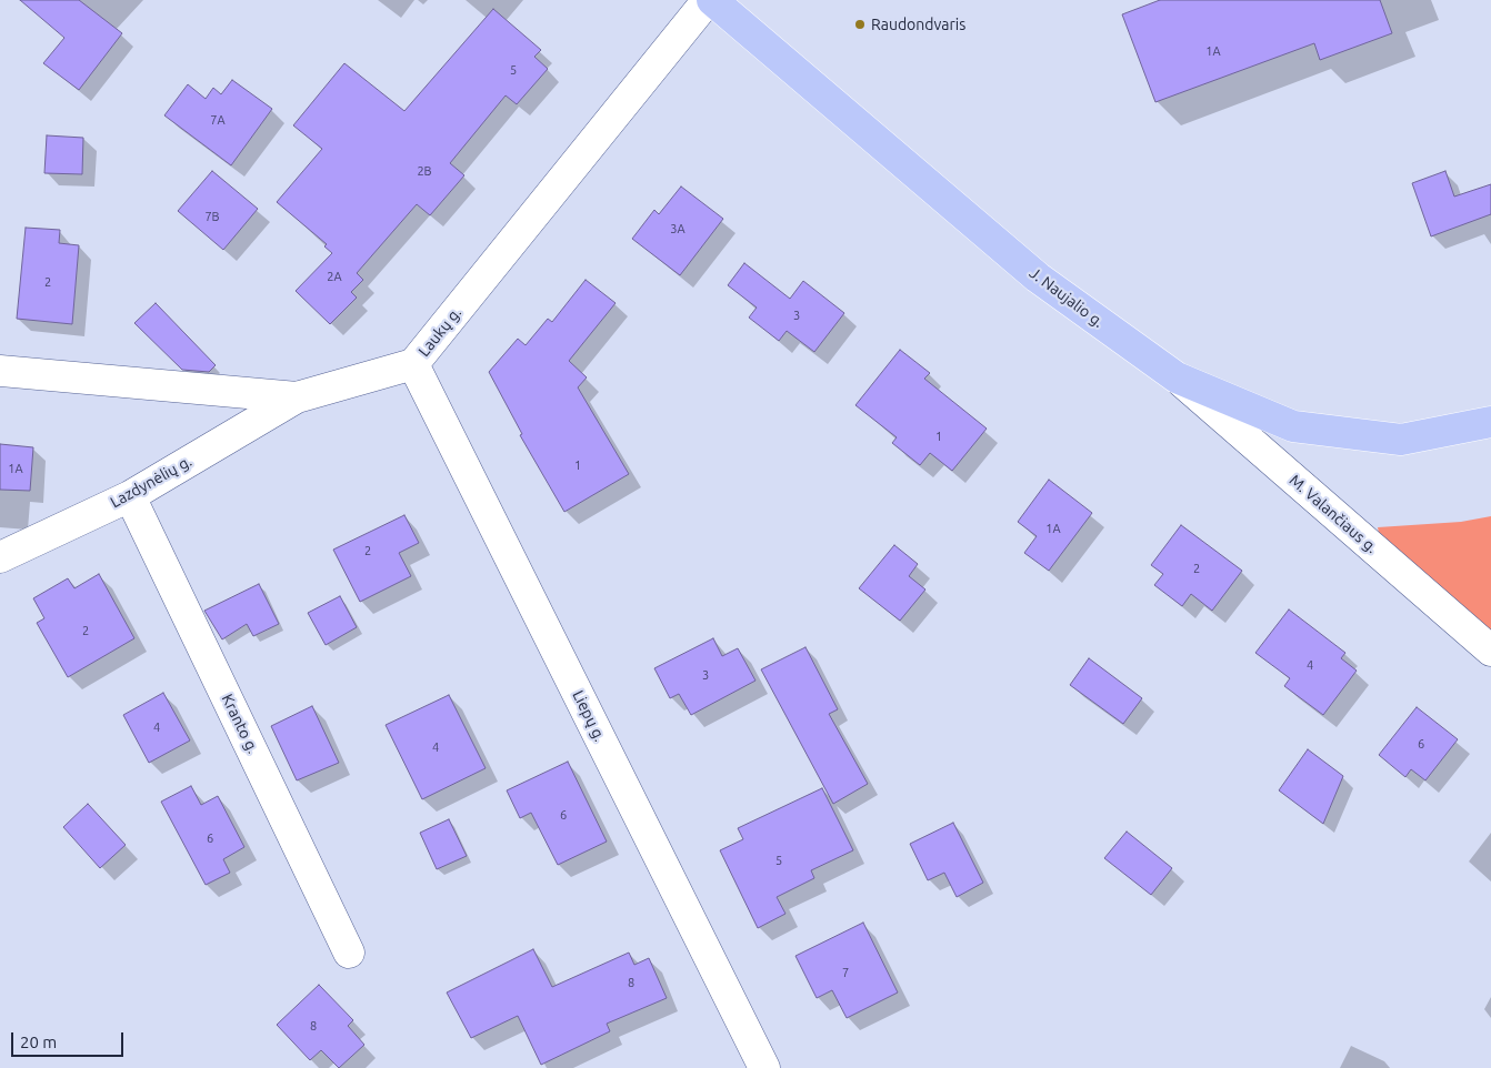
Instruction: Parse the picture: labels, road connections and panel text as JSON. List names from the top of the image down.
{
  "streets": {
    "main road": ["J. Naujalio g."],
    "street": [
      "Laukų g.",
      "Lazdynėlių g.",
      "M. Valančiaus g.",
      "Liepų g.",
      "Kranto g."
    ]
  },
  "crossings": [
    ["J. Naujalio g.", "Laukų g."],
    ["J. Naujalio g.", "M. Valančiaus g."],
    ["Laukų g.", "Lazdynėlių g."],
    ["Laukų g.", "Liepų g."],
    ["Lazdynėlių g.", "Kranto g."]
  ],
  "places": ["Raudondvaris"],
  "house_numbers": [
    "1A",
    "5",
    "7A",
    "2B",
    "7B",
    "3A",
    "2A",
    "2",
    "3",
    "1",
    "1",
    "1A",
    "1A",
    "2",
    "2",
    "2",
    "4",
    "3",
    "4",
    "6",
    "4",
    "6",
    "6",
    "5",
    "7",
    "8",
    "8"
  ],
  "scale_bar": "20 m"
}
